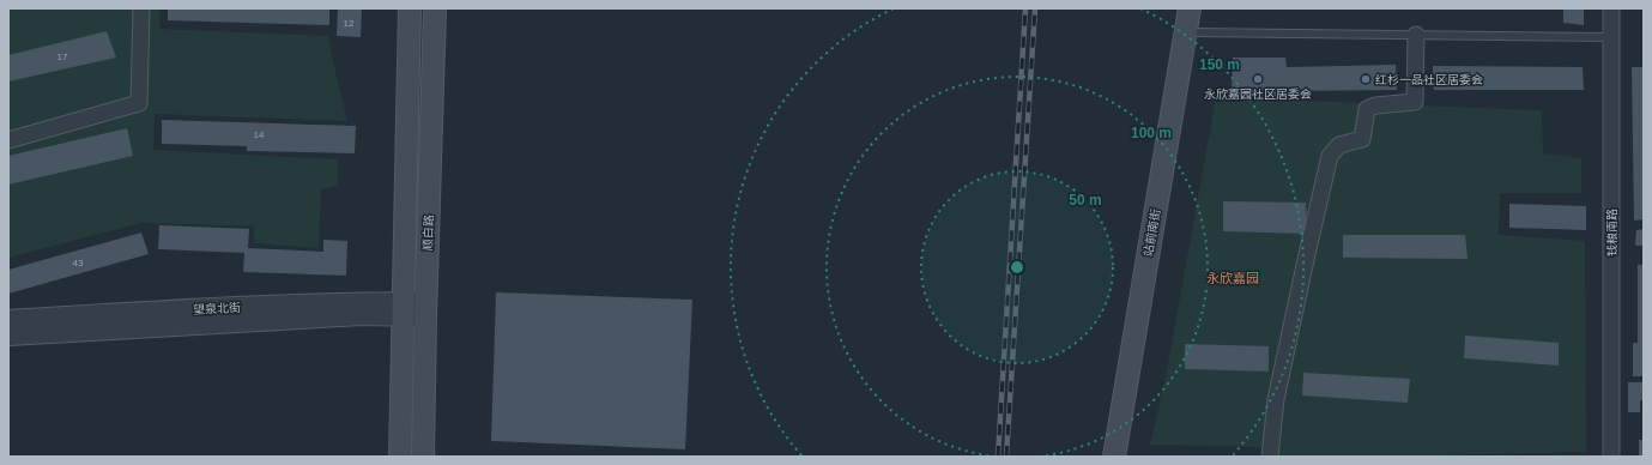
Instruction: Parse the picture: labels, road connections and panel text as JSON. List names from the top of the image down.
{
  "streets": {
    "main road": ["顺白路", "站前南街"],
    "street": ["钱粮南路", "望泉北街"]
  },
  "crossings": [
    ["顺白路", "望泉北街"]
  ],
  "districts": ["永欣嘉园"],
  "places": ["永欣嘉园社区居委会", "红杉一品社区居委会"],
  "house_numbers": [
    "12",
    "17",
    "14",
    "43"
  ],
  "rings": ["150 m", "100 m", "50 m"]
}
